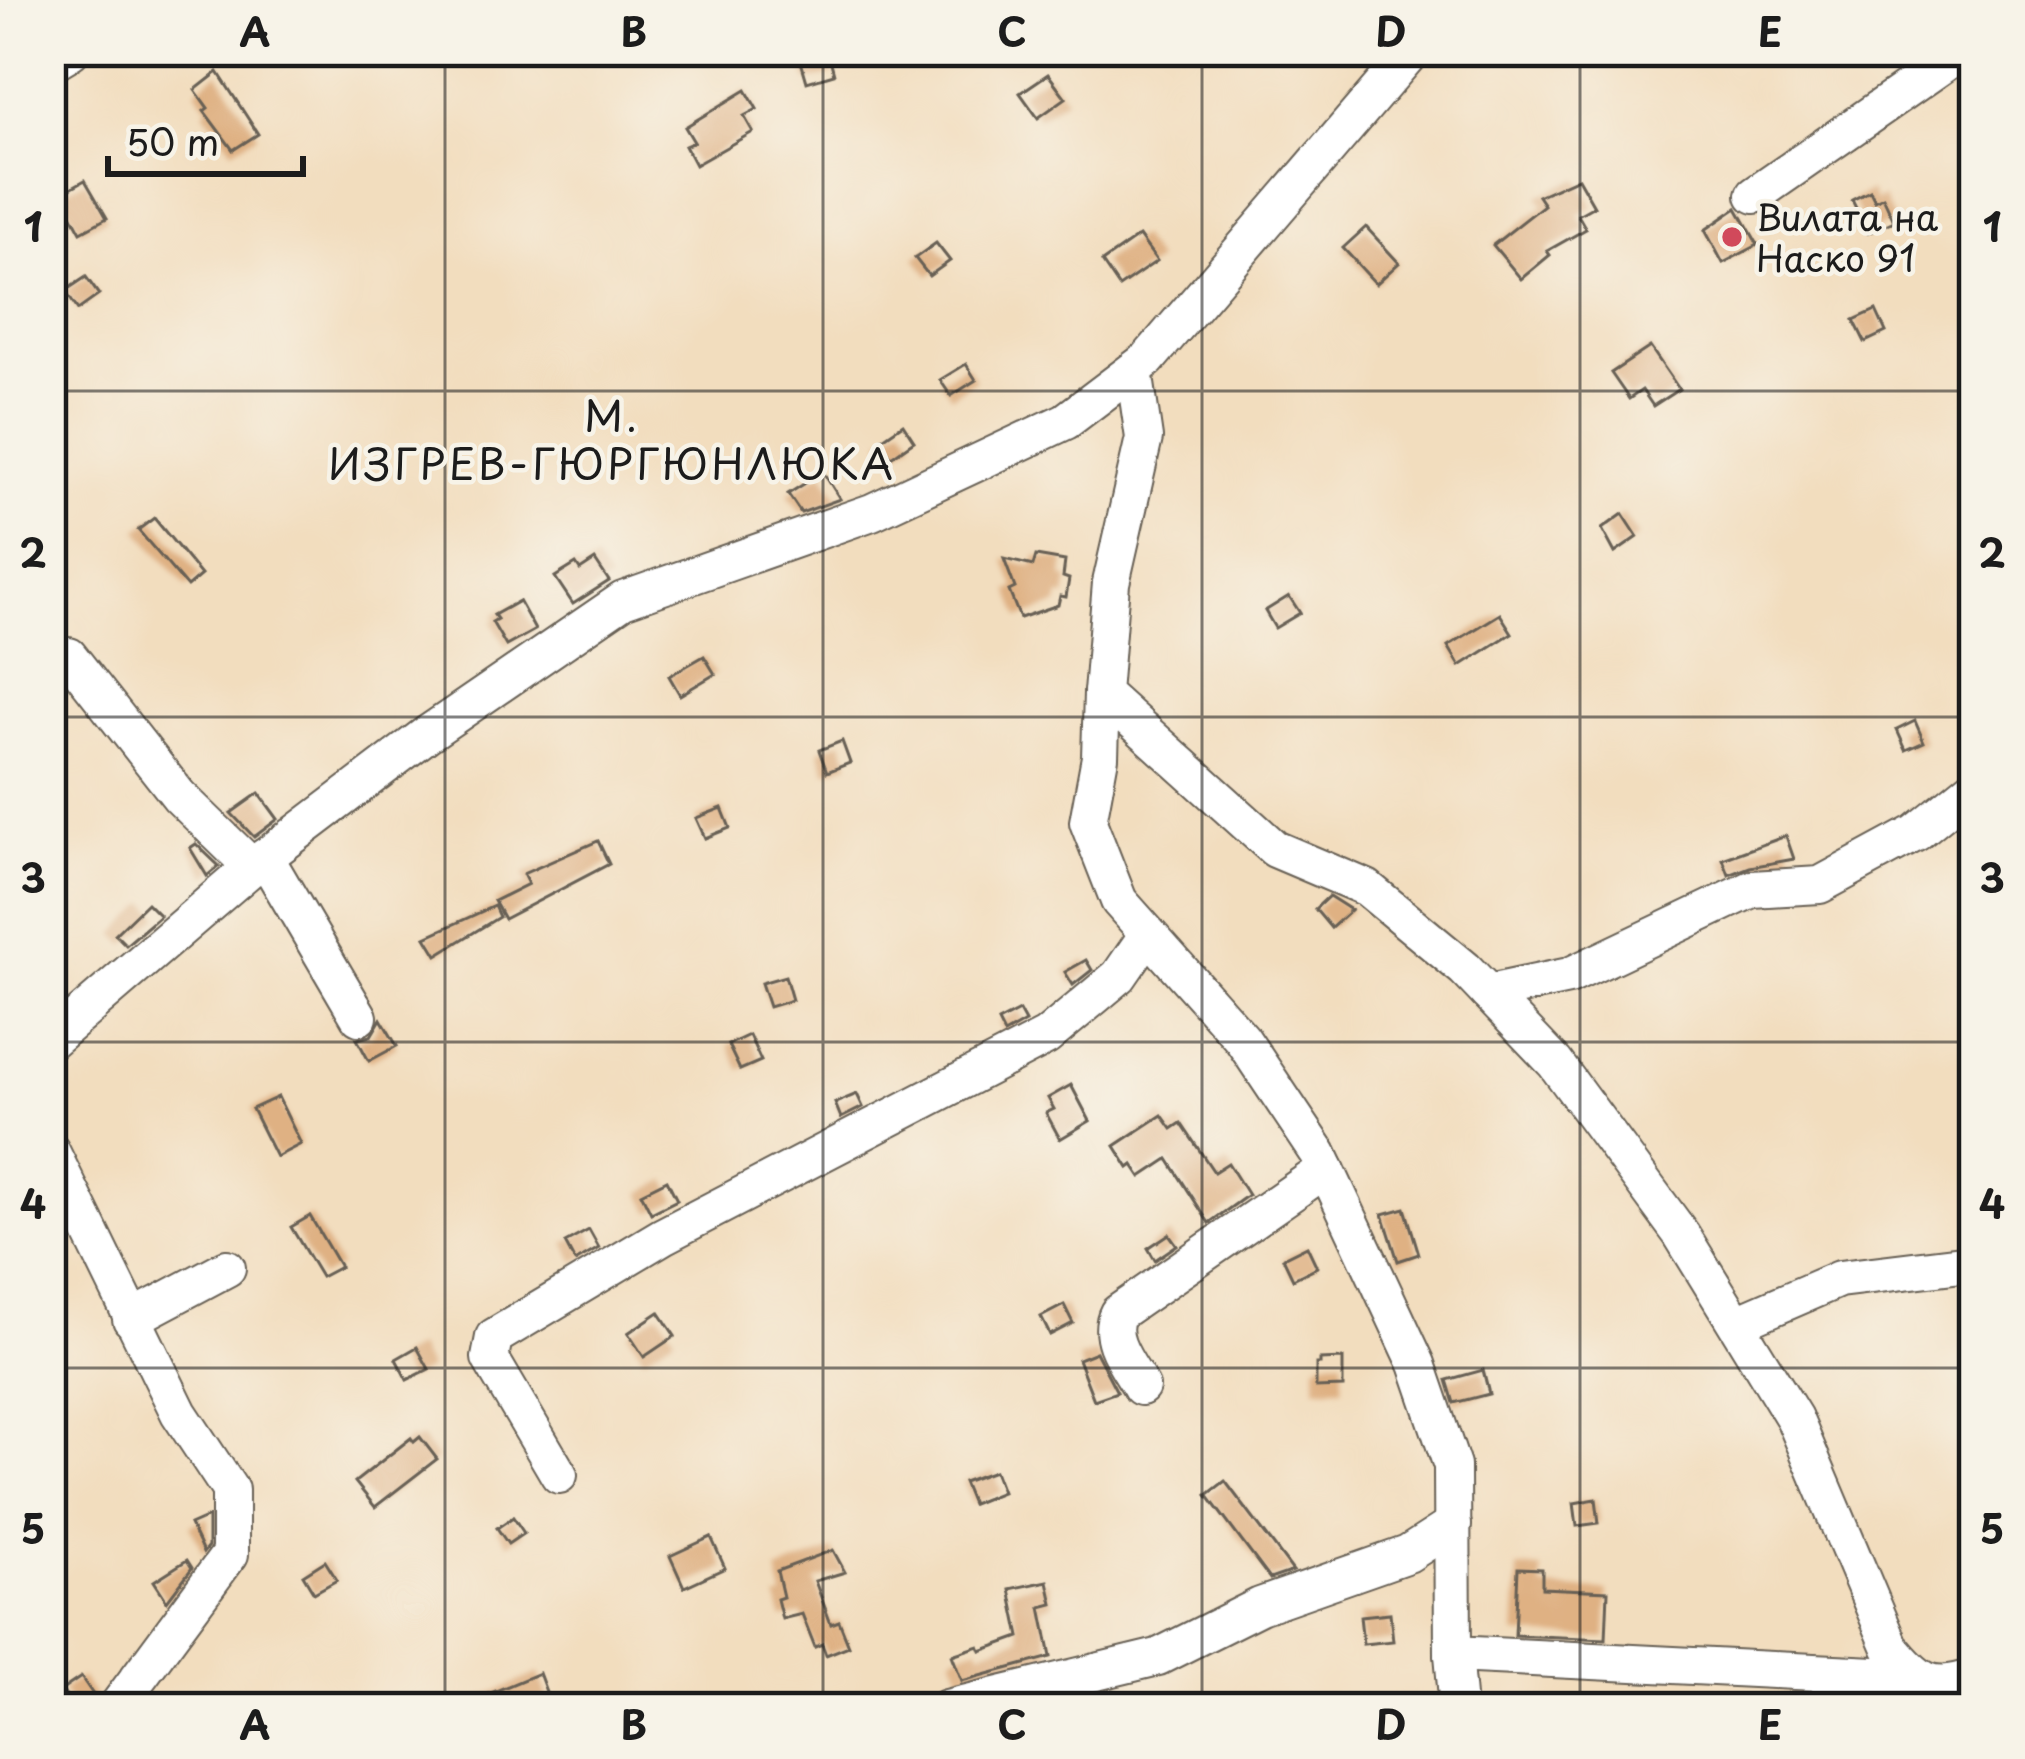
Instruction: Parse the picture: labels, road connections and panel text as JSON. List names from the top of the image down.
{
  "districts": ["М. ИЗГРЕВ-ГЮРГЮНЛЮКА"],
  "places": ["Вилата на Наско 91"],
  "scale_bar": "50 m",
  "grid": {
    "columns": [
      "A",
      "B",
      "C",
      "D",
      "E"
    ],
    "rows": [
      "1",
      "2",
      "3",
      "4",
      "5"
    ]
  }
}
